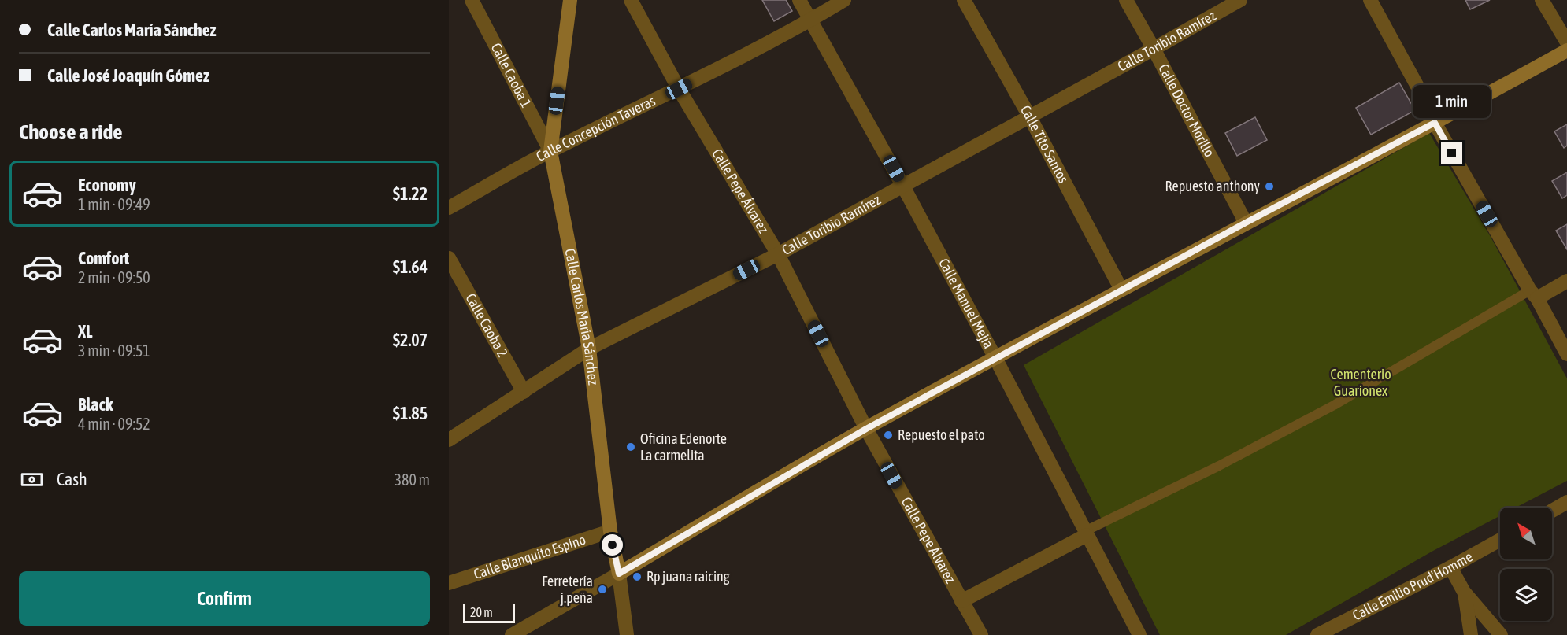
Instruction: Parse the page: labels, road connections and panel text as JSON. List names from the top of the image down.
{
  "streets": {
    "street": [
      "Calle Toribio Ramírez",
      "Calle Caoba 1",
      "Calle Doctor Morillo",
      "Calle Concepción Taveras",
      "Calle Tito Santos",
      "Calle Pepe Álvarez",
      "Calle Manuel Mejía",
      "Calle Carlos María Sánchez",
      "Calle Caoba 2",
      "Calle Blanquito Espino",
      "Calle Emilio Prud'Homme"
    ]
  },
  "crossings": [
    ["Calle Toribio Ramírez", "Calle Doctor Morillo"],
    ["Calle Toribio Ramírez", "Calle Tito Santos"],
    ["Calle Toribio Ramírez", "Calle Pepe Álvarez"],
    ["Calle Toribio Ramírez", "Calle Manuel Mejía"],
    ["Calle Toribio Ramírez", "Calle Carlos María Sánchez"],
    ["Calle Toribio Ramírez", "Calle Caoba 2"],
    ["Calle Caoba 1", "Calle Concepción Taveras"],
    ["Calle Caoba 1", "Calle Carlos María Sánchez"],
    ["Calle Concepción Taveras", "Calle Pepe Álvarez"],
    ["Calle Concepción Taveras", "Calle Manuel Mejía"],
    ["Calle Concepción Taveras", "Calle Carlos María Sánchez"],
    ["Calle Carlos María Sánchez", "Calle Blanquito Espino"]
  ],
  "parks": ["Cementerio Guarionex"],
  "places": [
    "Repuesto anthony",
    "Repuesto el pato",
    "Oficina Edenorte La carmelita",
    "Rp juana raicing",
    "Ferretería j.peña"
  ],
  "scale_bar": "20 m",
  "north": "top left",
  "page": {
    "banner": ["Calle Carlos María Sánchez", "Calle José Joaquín Gómez"],
    "bubble": "1 min",
    "heading": "Choose a ride",
    "list": [
      {
        "name": "Economy",
        "note": "1 min · 09:49",
        "value": "$1.22"
      },
      {
        "name": "Comfort",
        "note": "2 min · 09:50",
        "value": "$1.64"
      },
      {
        "name": "XL",
        "note": "3 min · 09:51",
        "value": "$2.07"
      },
      {
        "name": "Black",
        "note": "4 min · 09:52",
        "value": "$1.85"
      }
    ],
    "pay": ["Cash", "380 m"],
    "buttons": "Confirm",
    "scale": "20 m"
  }
}
